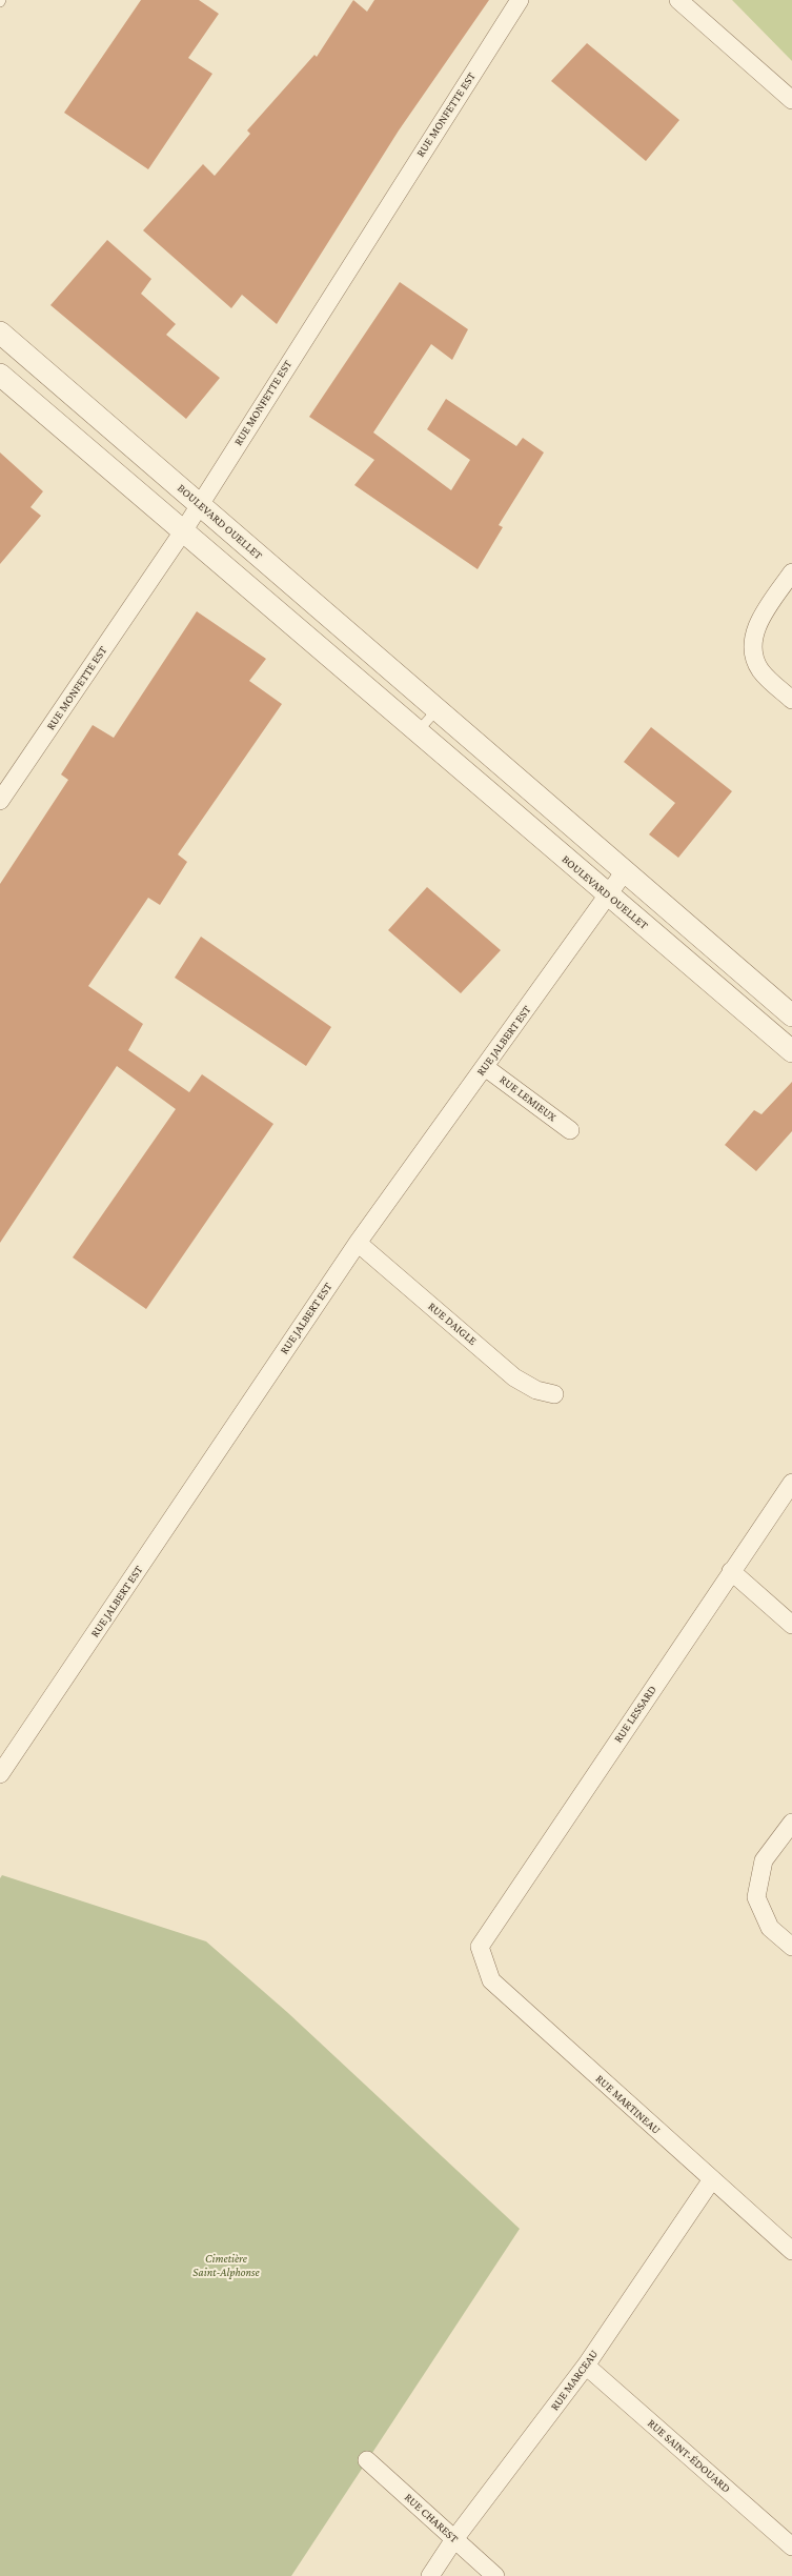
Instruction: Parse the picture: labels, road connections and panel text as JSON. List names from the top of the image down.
{
  "streets": {
    "street": [
      "RUE MONFETTE EST",
      "BOULEVARD OUELLET",
      "RUE JALBERT EST",
      "RUE LEMIEUX",
      "RUE DAIGLE",
      "RUE LESSARD",
      "RUE MARTINEAU",
      "RUE MARCEAU",
      "RUE SAINT-ÉDOUARD",
      "RUE CHAREST"
    ]
  },
  "crossings": [
    ["RUE MONFETTE EST", "BOULEVARD OUELLET"],
    ["BOULEVARD OUELLET", "RUE JALBERT EST"],
    ["RUE JALBERT EST", "RUE LEMIEUX"],
    ["RUE JALBERT EST", "RUE DAIGLE"],
    ["RUE LESSARD", "RUE MARTINEAU"],
    ["RUE MARTINEAU", "RUE MARCEAU"],
    ["RUE MARCEAU", "RUE SAINT-ÉDOUARD"],
    ["RUE MARCEAU", "RUE CHAREST"]
  ],
  "parks": ["Cimetière Saint-Alphonse"]
}
